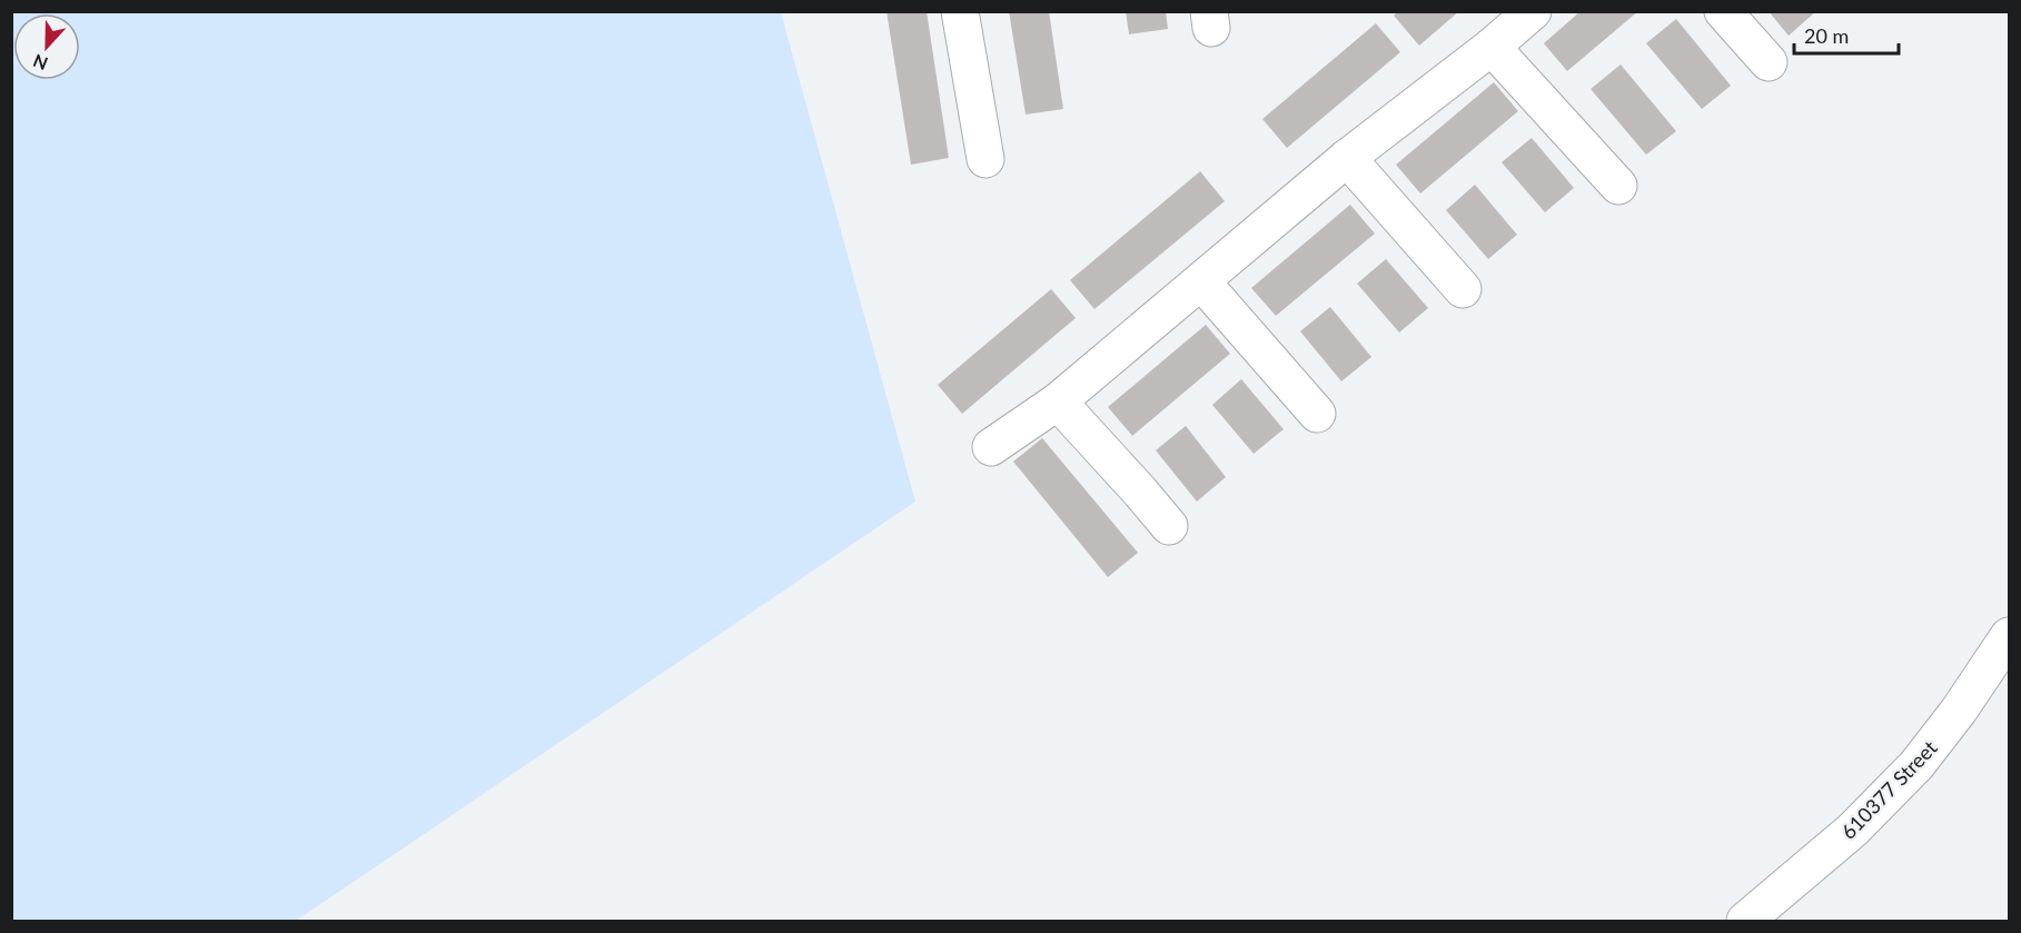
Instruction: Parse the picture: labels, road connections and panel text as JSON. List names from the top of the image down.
{
  "streets": {
    "street": ["610377 Street"]
  },
  "scale_bar": "20 m",
  "north": "bottom"
}
